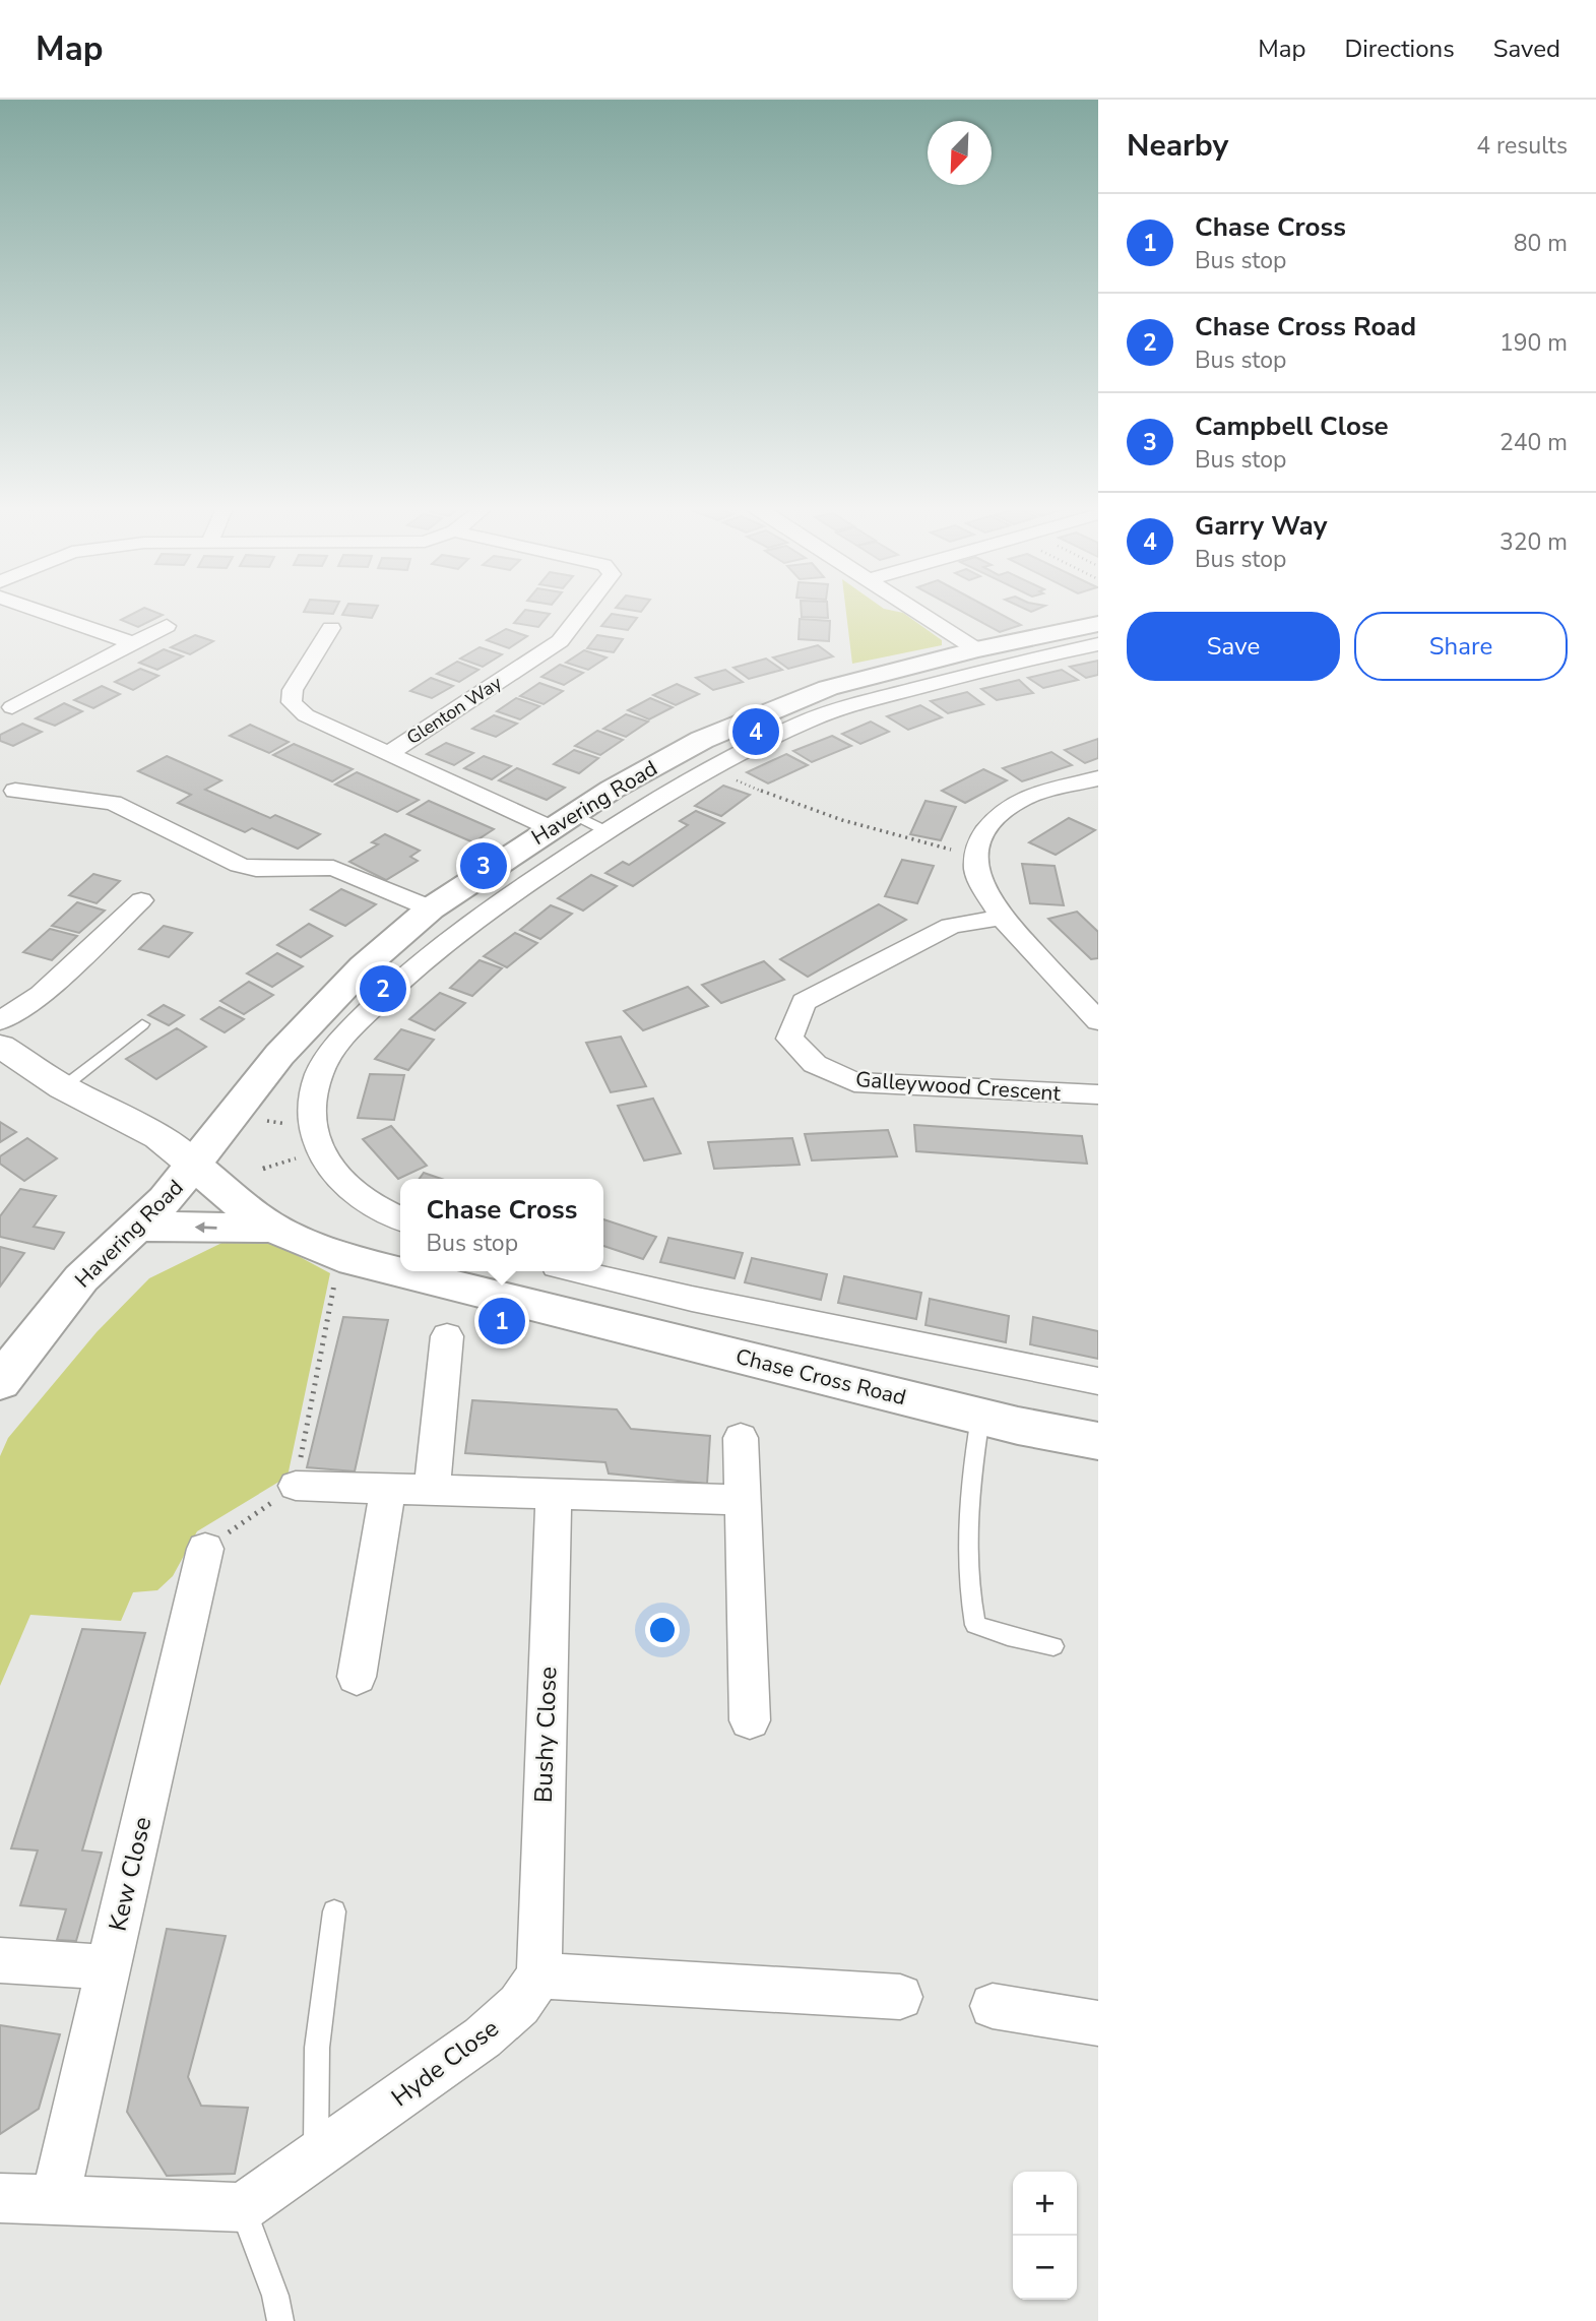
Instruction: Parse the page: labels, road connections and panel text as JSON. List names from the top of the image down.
{
  "streets": {
    "main road": ["Havering Road", "Chase Cross Road"],
    "street": [
      "Glenton Way",
      "Galleywood Crescent",
      "Bushy Close",
      "Kew Close",
      "Hyde Close"
    ]
  },
  "crossings": [
    ["Havering Road", "Chase Cross Road"],
    ["Bushy Close", "Hyde Close"]
  ],
  "north": "bottom left",
  "page": {
    "header": "Map",
    "nav": ["Map", "Directions", "Saved"],
    "heading": ["Nearby", "4 results"],
    "list": [
      {
        "mark": "1",
        "name": "Chase Cross",
        "note": "Bus stop",
        "value": "80 m"
      },
      {
        "mark": "2",
        "name": "Chase Cross Road",
        "note": "Bus stop",
        "value": "190 m"
      },
      {
        "mark": "3",
        "name": "Campbell Close",
        "note": "Bus stop",
        "value": "240 m"
      },
      {
        "mark": "4",
        "name": "Garry Way",
        "note": "Bus stop",
        "value": "320 m"
      }
    ],
    "buttons": ["Save", "Share"],
    "pins": [
      "4",
      "3",
      "2",
      "1"
    ],
    "popup": ["Chase Cross", "Bus stop"],
    "map_buttons": ["+", "−"]
  }
}
